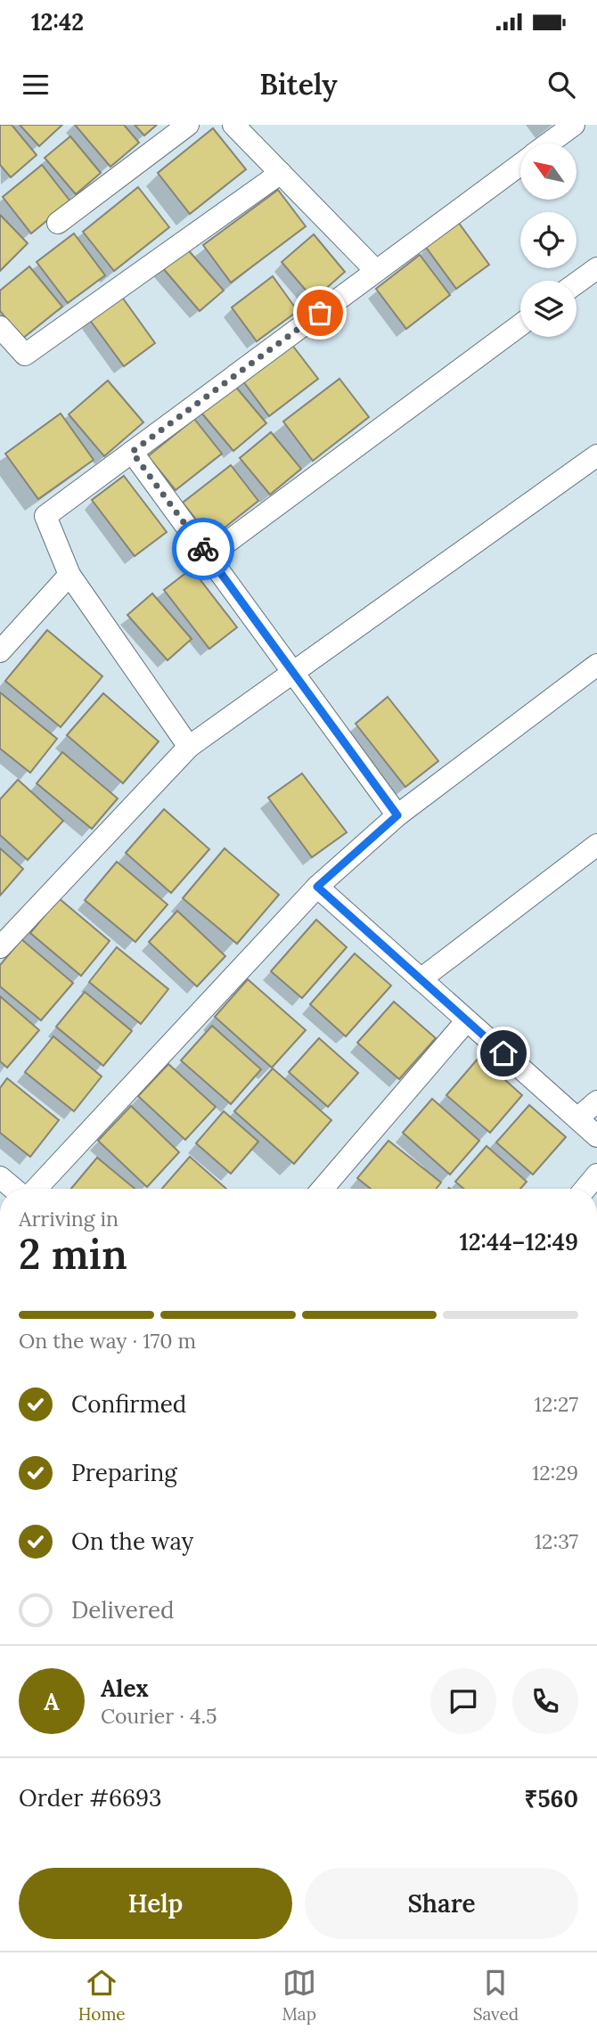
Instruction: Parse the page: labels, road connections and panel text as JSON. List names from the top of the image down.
{
  "north": "top left",
  "page": {
    "status": "12:42",
    "header": "Bitely",
    "heading": ["2 min", "Arriving in", "12:44–12:49"],
    "panel": [
      "Alex",
      "Courier · 4.5",
      "Order #6693",
      "₹560"
    ],
    "bar": "On the way · 170 m",
    "list": [
      ["Confirmed", "12:27"],
      ["Preparing", "12:29"],
      ["On the way", "12:37"],
      "Delivered"
    ],
    "round": "A",
    "buttons": ["Help", "Share"],
    "tabs": ["Home", "Map", "Saved"]
  }
}
